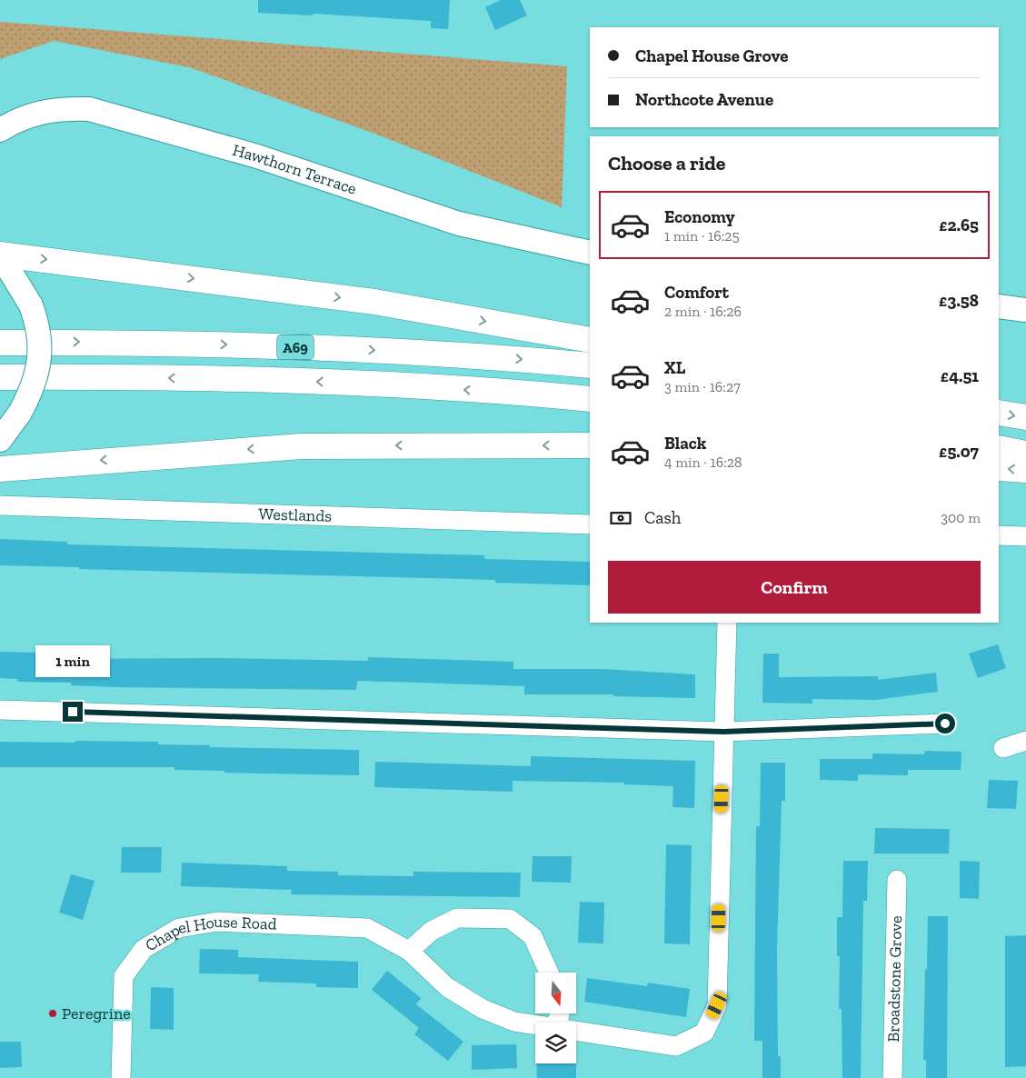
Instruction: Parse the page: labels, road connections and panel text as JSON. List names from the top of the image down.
{
  "streets": {
    "highway": ["A69"],
    "main road": ["Hawthorn Terrace"],
    "street": ["Westlands", "Chapel House Road", "Broadstone Grove"]
  },
  "places": ["Peregrine"],
  "north": "bottom",
  "page": {
    "banner": ["Chapel House Grove", "Northcote Avenue"],
    "heading": "Choose a ride",
    "list": [
      {
        "name": "Economy",
        "note": "1 min · 16:25",
        "value": "£2.65"
      },
      {
        "name": "Comfort",
        "note": "2 min · 16:26",
        "value": "£3.58"
      },
      {
        "name": "XL",
        "note": "3 min · 16:27",
        "value": "£4.51"
      },
      {
        "name": "Black",
        "note": "4 min · 16:28",
        "value": "£5.07"
      }
    ],
    "pay": ["Cash", "300 m"],
    "buttons": "Confirm",
    "bubble": "1 min"
  }
}
